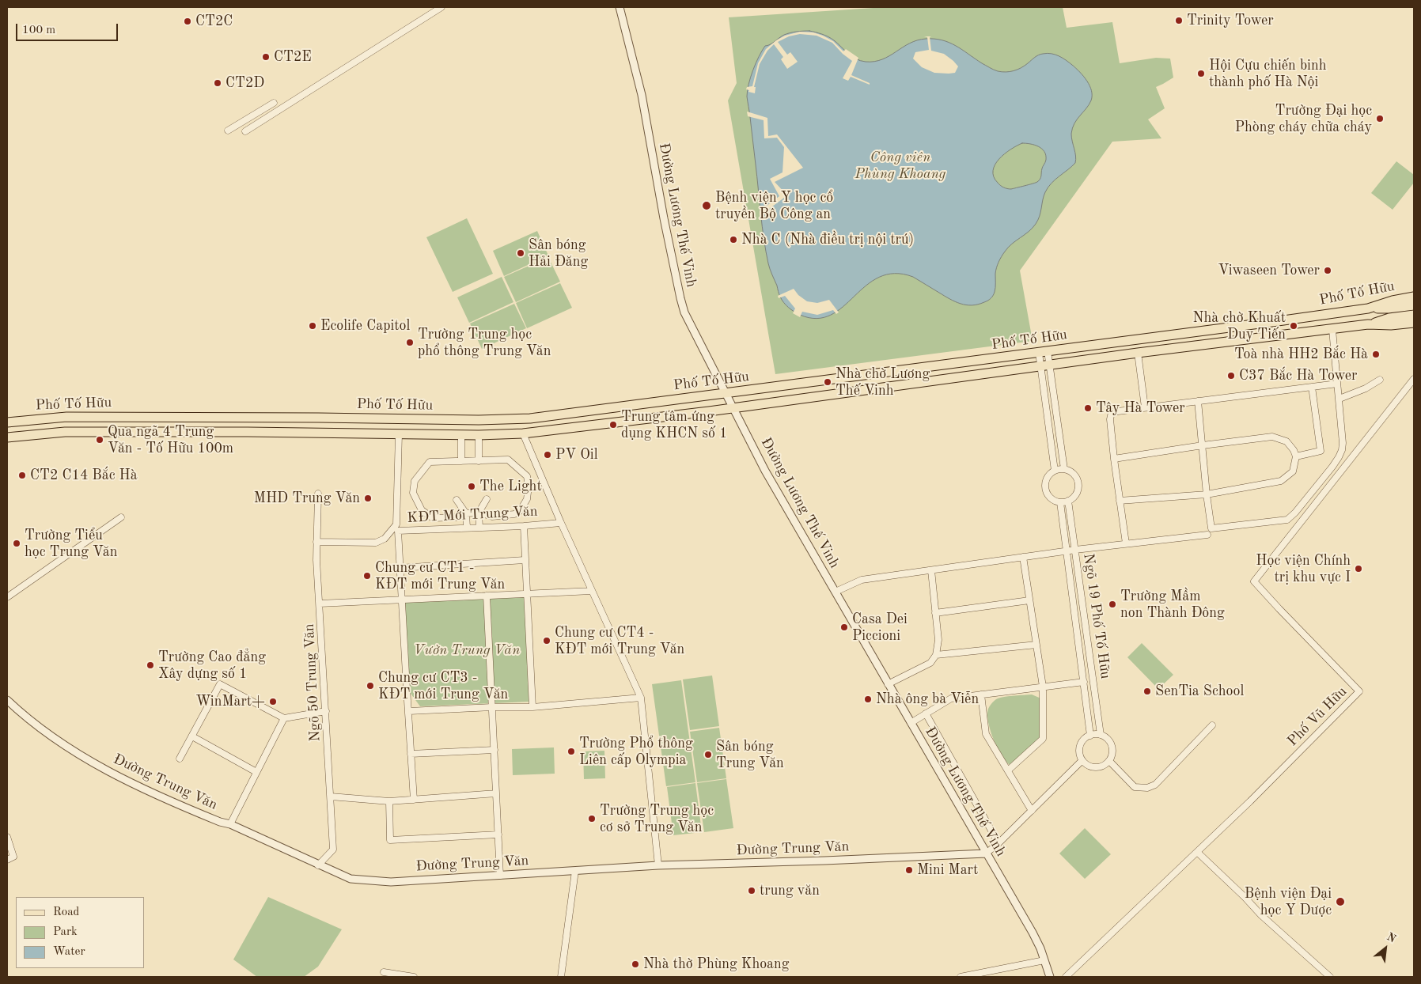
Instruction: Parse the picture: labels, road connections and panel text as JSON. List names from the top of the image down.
{
  "streets": {
    "main road": ["Phố Tố Hữu"],
    "street": [
      "Đường Lương Thế Vinh",
      "KĐT Mới Trung Văn",
      "Ngõ 19 Phố Tố Hữu",
      "Ngõ 50 Trung Văn",
      "Phố Vũ Hữu",
      "Đường Trung Văn"
    ]
  },
  "crossings": [
    ["Đường Lương Thế Vinh", "Phố Tố Hữu"],
    ["Đường Lương Thế Vinh", "Đường Trung Văn"],
    ["Ngõ 50 Trung Văn", "Đường Trung Văn"]
  ],
  "parks": ["Công viên Phùng Khoang", "Vườn Trung Văn"],
  "places": [
    "Trinity Tower",
    "CT2C",
    "CT2E",
    "Hội Cựu chiến binh thành phố Hà Nội",
    "CT2D",
    "Trường Đại học Phòng cháy chữa cháy",
    "Bệnh viện Y học cổ truyền Bộ Công an",
    "Nhà C (Nhà điều trị nội trú)",
    "Sân bóng Hải Đăng",
    "Viwaseen Tower",
    "Ecolife Capitol",
    "Nhà chờ Khuất Duy Tiến",
    "Trường Trung học phổ thông Trung Văn",
    "Toà nhà HH2 Bắc Hà",
    "C37 Bắc Hà Tower",
    "Nhà chờ Lương Thế Vinh",
    "Tây Hà Tower",
    "Trung tâm ứng dụng KHCN số 1",
    "Qua ngã 4 Trung Văn - Tố Hữu 100m",
    "PV Oil",
    "CT2 C14 Bắc Hà",
    "The Light",
    "MHD Trung Văn",
    "Trường Tiểu học Trung Văn",
    "Học viện Chính trị khu vực I",
    "Chung cư CT1 - KĐT mới Trung Văn",
    "Trường Mầm non Thành Đông",
    "Casa Dei Piccioni",
    "Chung cư CT4 - KĐT mới Trung Văn",
    "Trường Cao đẳng Xây dựng số 1",
    "Chung cư CT3 - KĐT mới Trung Văn",
    "SenTia School",
    "Nhà ông bà Viễn",
    "WinMart+",
    "Trường Phổ thông Liên cấp Olympia",
    "Sân bóng Trung Văn",
    "Trường Trung học cơ sở Trung Văn",
    "Mini Mart",
    "trung văn",
    "Bệnh viện Đại học Y Dược",
    "Nhà thờ Phùng Khoang"
  ],
  "legend": ["Road", "Park", "Water"],
  "scale_bar": "100 m",
  "north": "top right"
}
